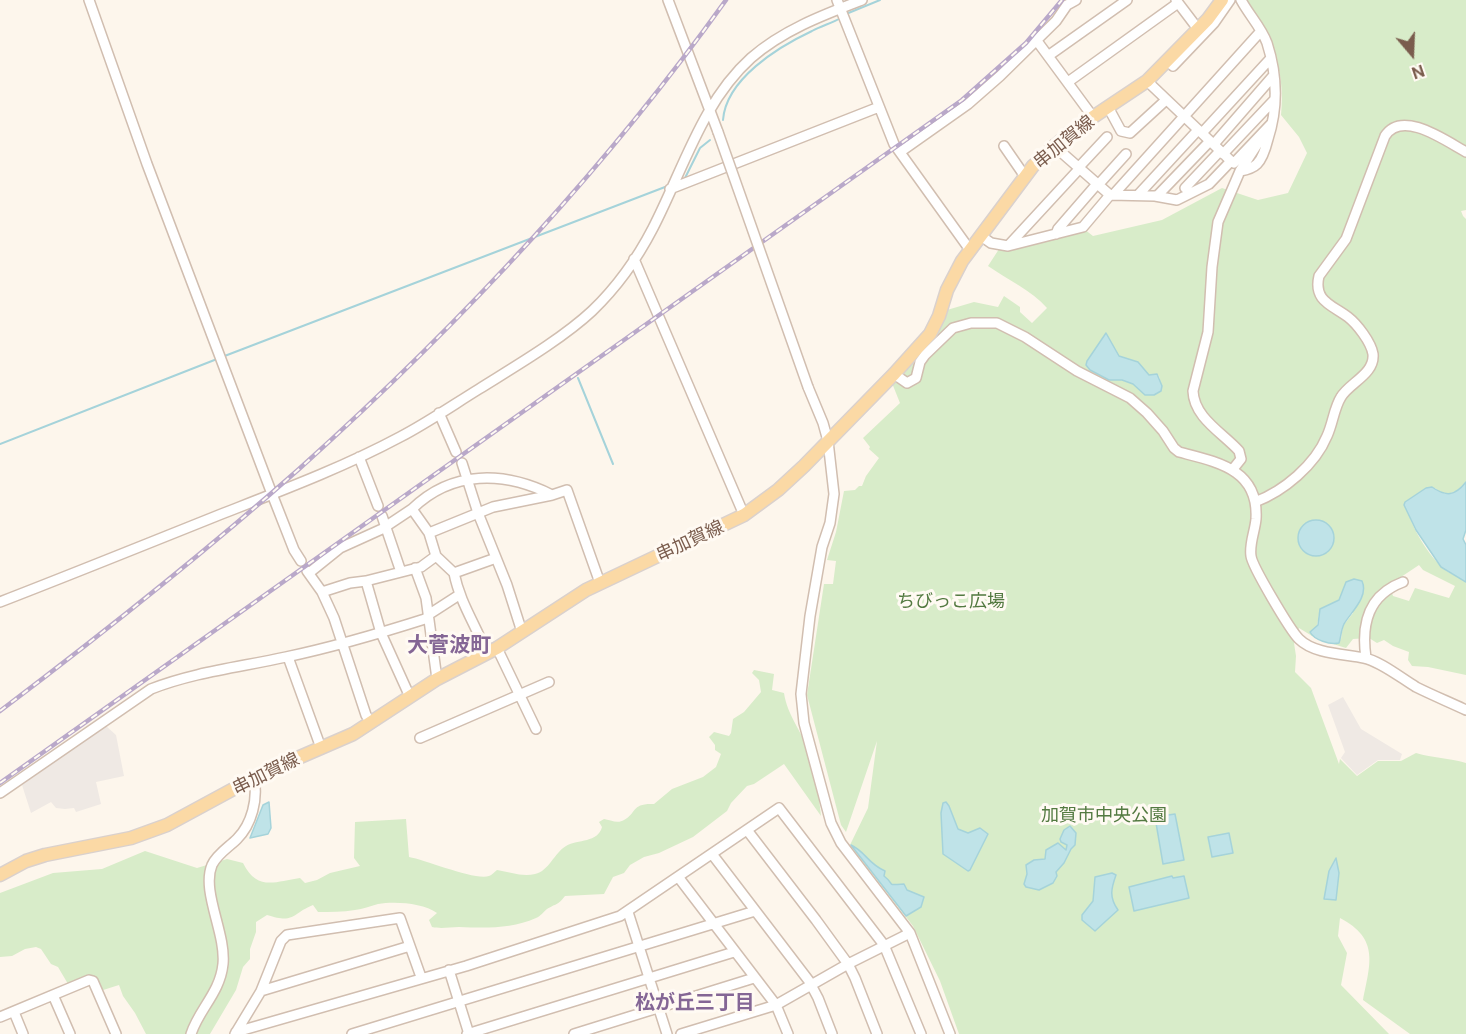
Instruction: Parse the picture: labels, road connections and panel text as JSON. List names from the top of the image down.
{
  "streets": {
    "main road": ["串加賀線"]
  },
  "districts": ["大菅波町", "松が丘三丁目"],
  "parks": ["ちびっこ広場", "加賀市中央公園"],
  "north": "bottom"
}
